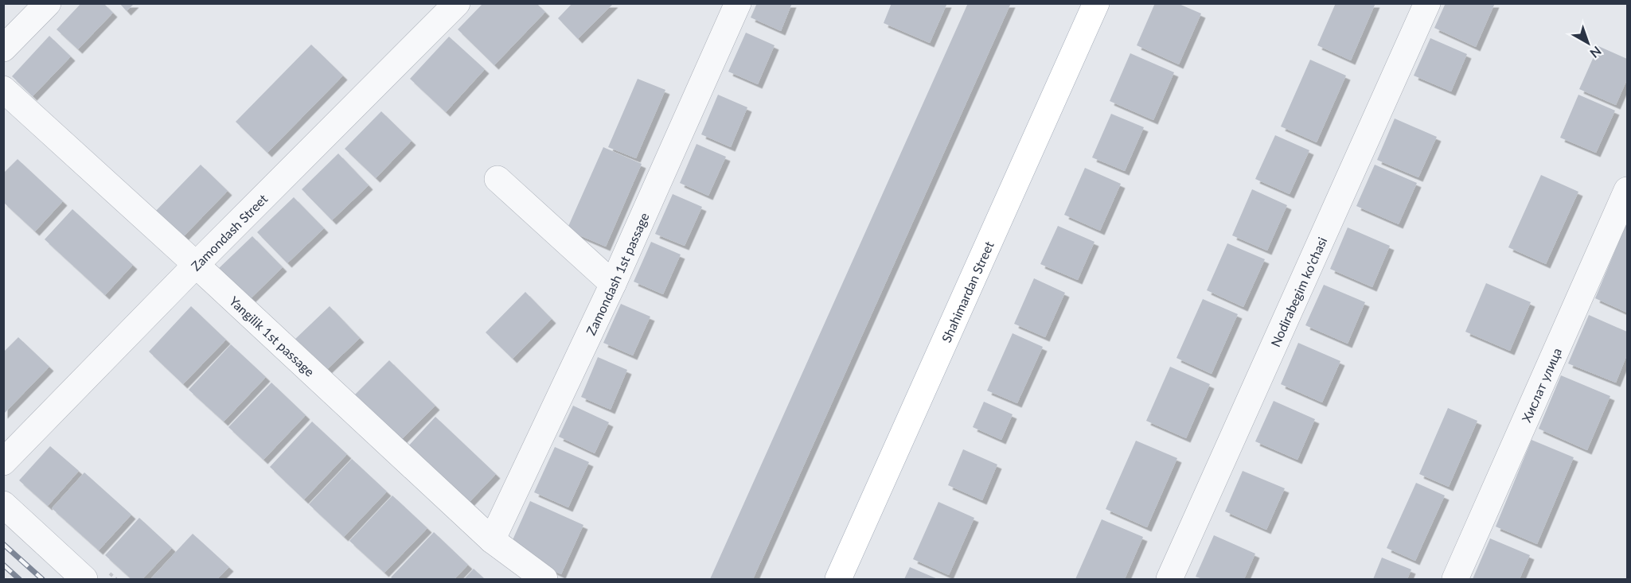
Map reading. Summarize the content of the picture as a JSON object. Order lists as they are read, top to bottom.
{
  "streets": {
    "main road": ["Shahimardan Street"],
    "street": [
      "Zamоndash Street",
      "Zamondash 1st passage",
      "Nodirabegim ko'chasi",
      "Yangilik 1st passage",
      "Хислат улица"
    ]
  },
  "crossings": [
    ["Zamоndash Street", "Yangilik 1st passage"],
    ["Zamondash 1st passage", "Yangilik 1st passage"]
  ],
  "north": "bottom right"
}
